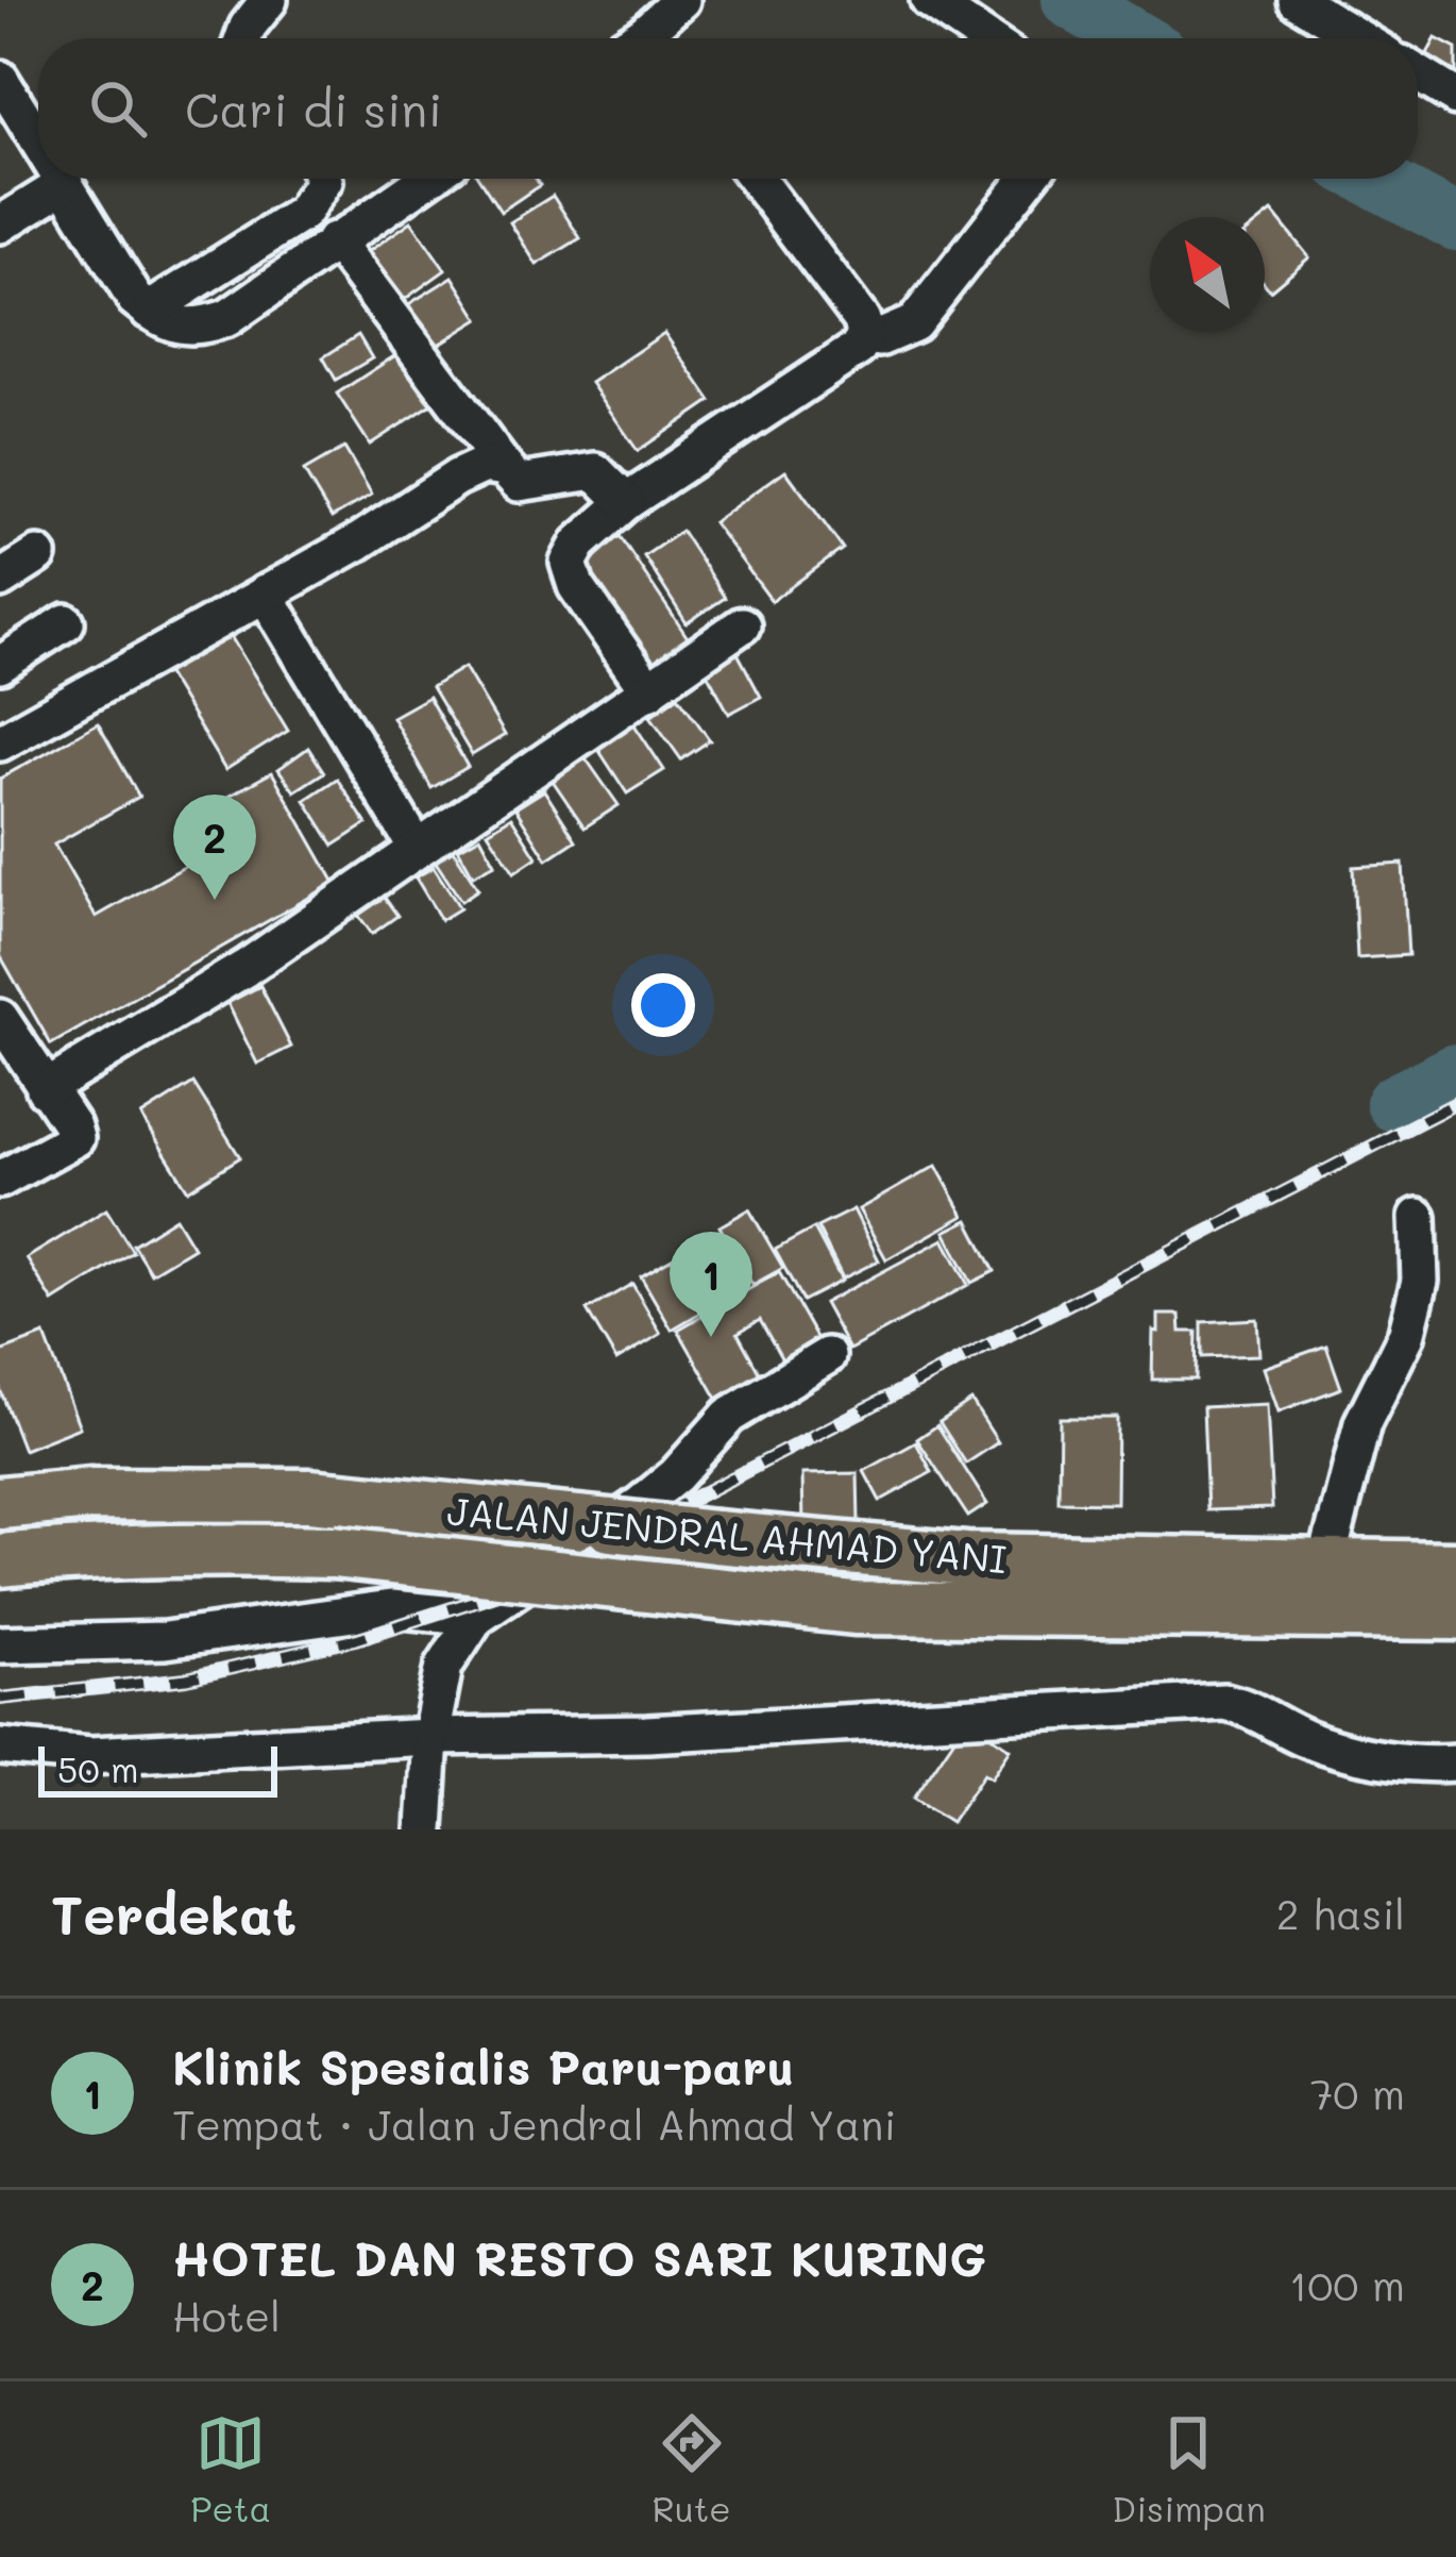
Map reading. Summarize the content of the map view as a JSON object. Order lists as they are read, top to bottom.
{
  "streets": {
    "highway": ["JALAN JENDRAL AHMAD YANI"]
  },
  "scale_bar": "50 m",
  "north": "top left",
  "page": {
    "search": "Cari di sini",
    "pins": ["2", "1"],
    "scale": "50 m",
    "heading": ["Terdekat", "2 hasil"],
    "list": [
      {
        "mark": "1",
        "name": "Klinik Spesialis Paru-paru",
        "note": "Tempat · Jalan Jendral Ahmad Yani",
        "value": "70 m"
      },
      {
        "mark": "2",
        "name": "HOTEL DAN RESTO SARI KURING",
        "note": "Hotel",
        "value": "100 m"
      }
    ],
    "nav": ["Peta", "Rute", "Disimpan"]
  }
}
